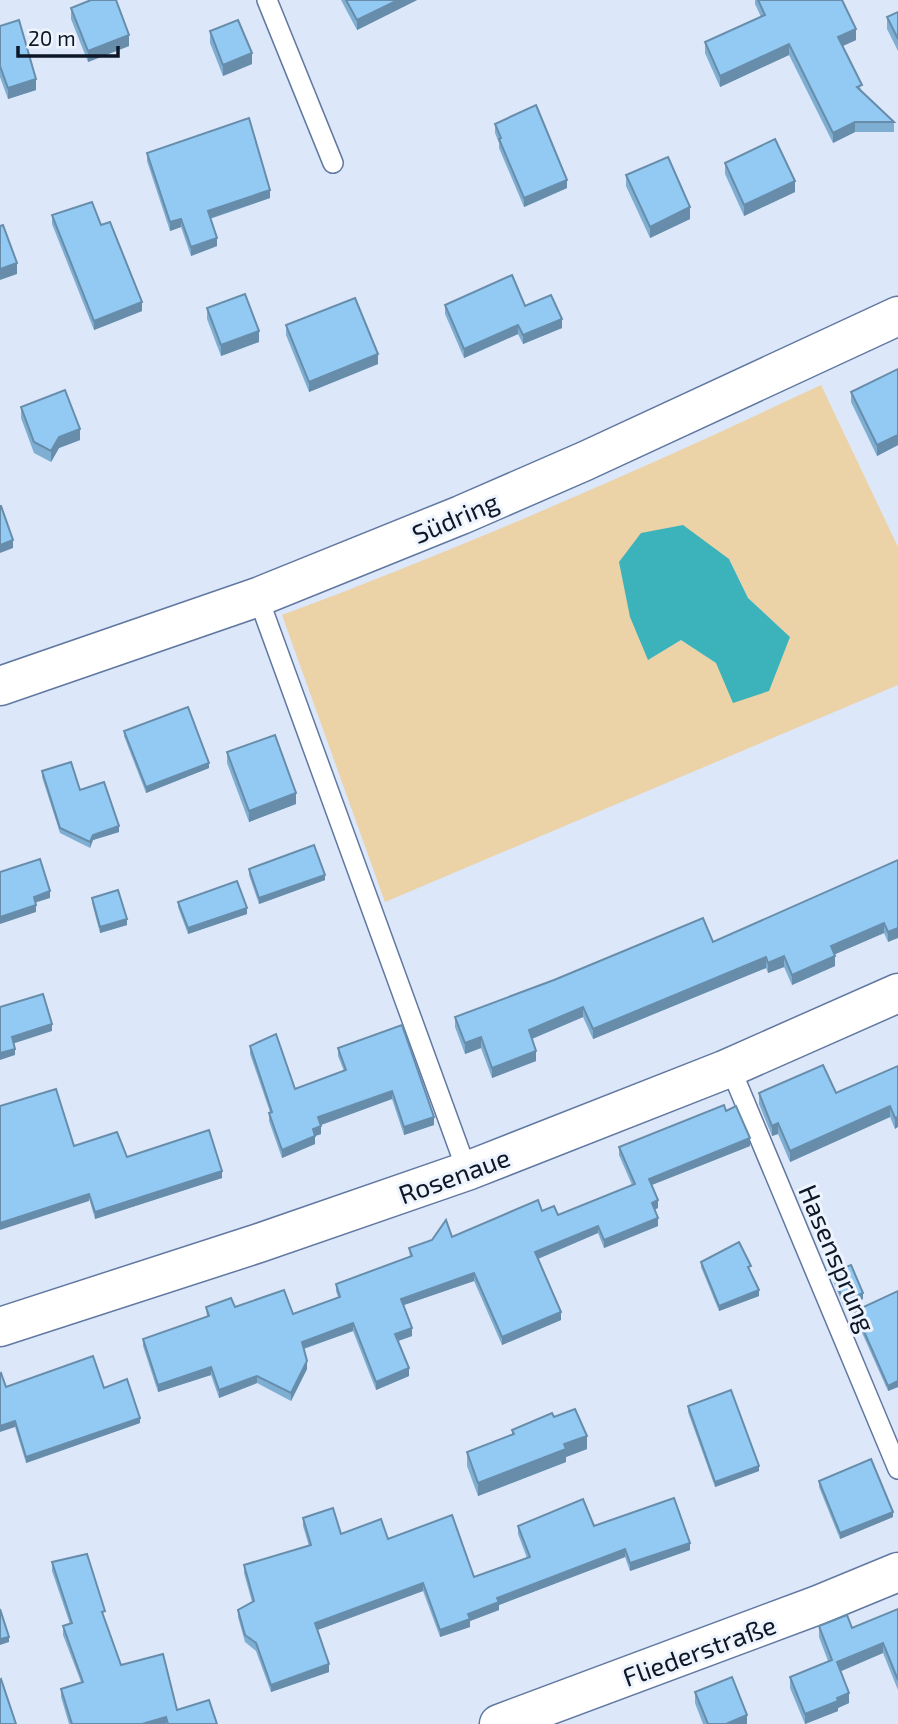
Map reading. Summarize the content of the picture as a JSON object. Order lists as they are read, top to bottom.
{
  "streets": {
    "street": ["Südring", "Rosenaue", "Fliederstraße"],
    "lane": ["Hasensprung"]
  },
  "crossings": [
    ["Rosenaue", "Hasensprung"]
  ],
  "scale_bar": "20 m"
}
